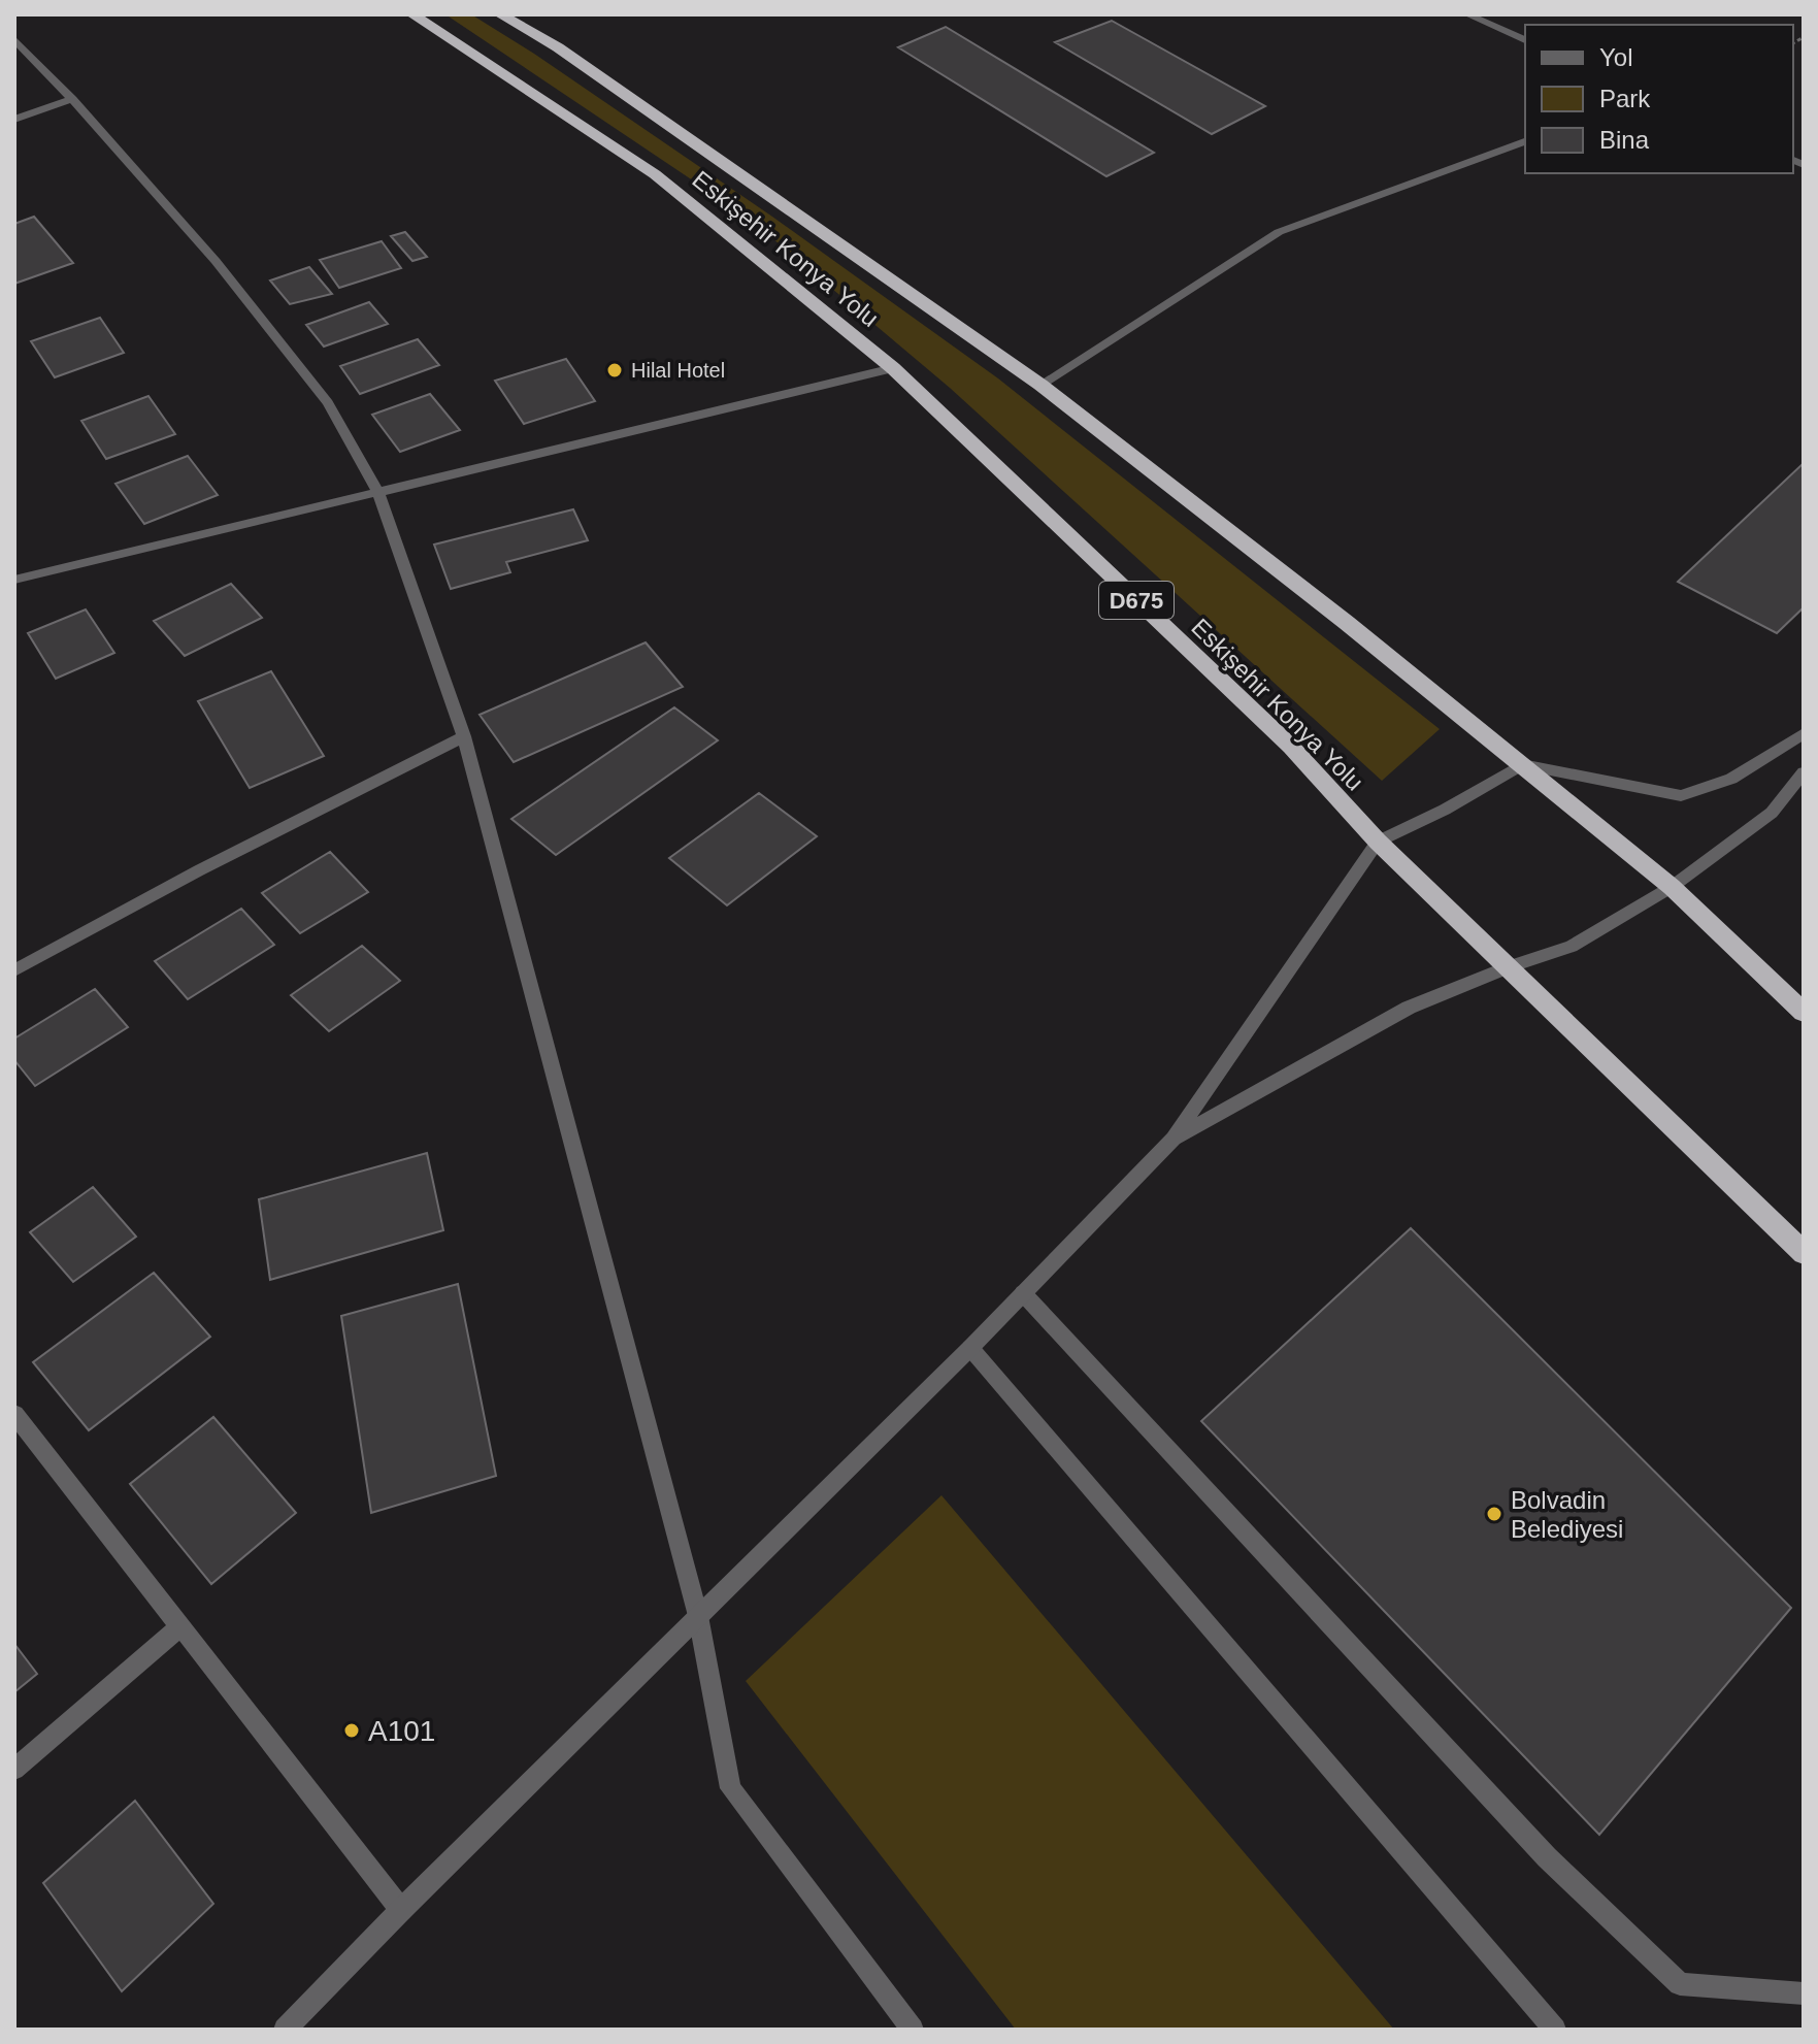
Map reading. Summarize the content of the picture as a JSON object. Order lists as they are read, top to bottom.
{
  "streets": {
    "highway": ["Eskişehir Konya Yolu", "D675"]
  },
  "places": ["Hilal Hotel", "Bolvadin Belediyesi", "A101"],
  "legend": ["Yol", "Park", "Bina"]
}
